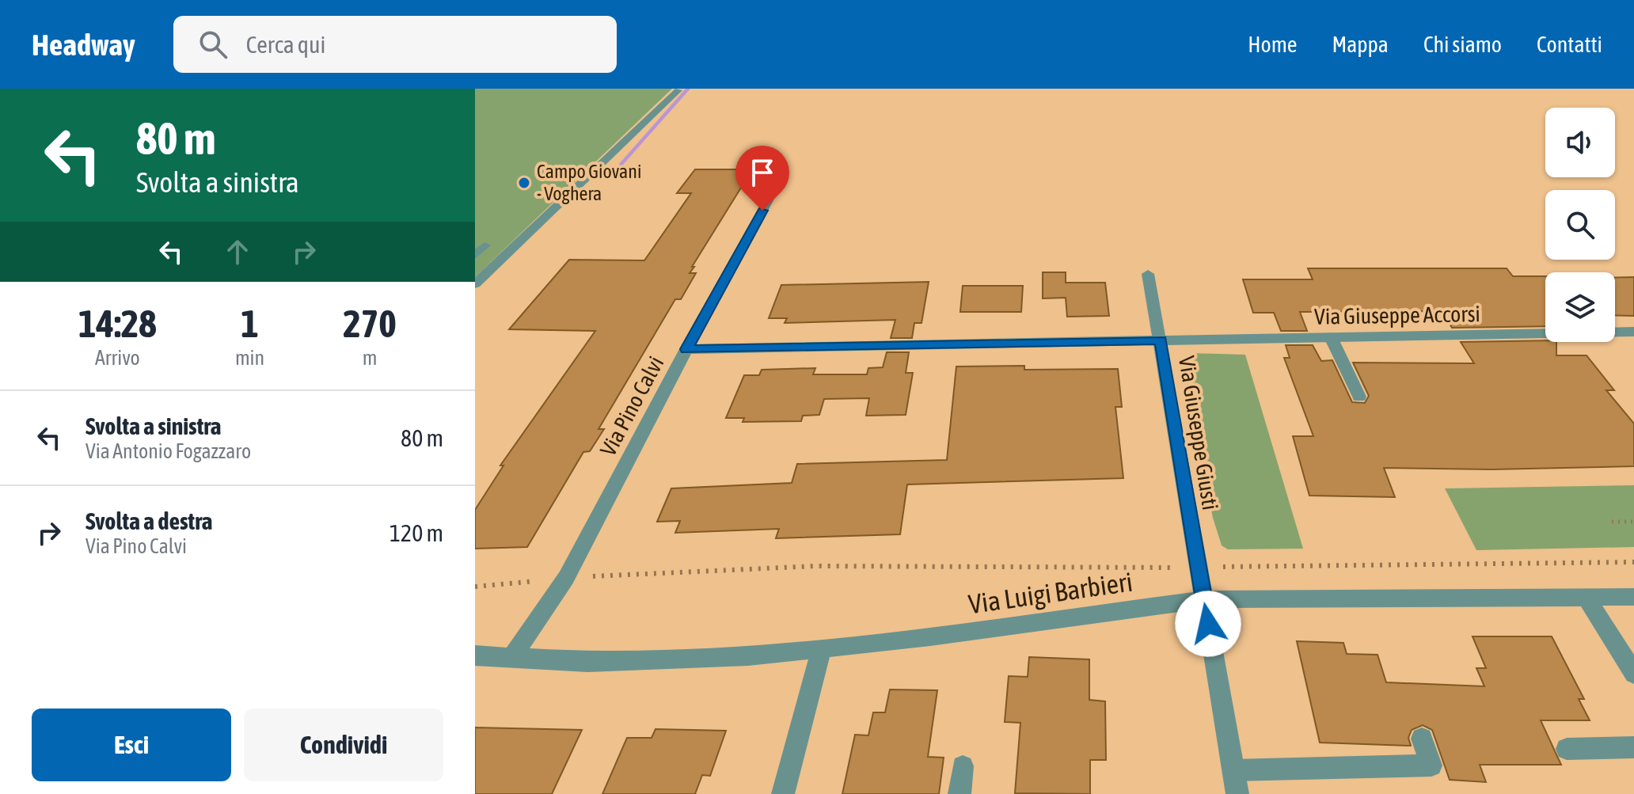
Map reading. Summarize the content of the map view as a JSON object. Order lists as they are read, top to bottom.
{
  "streets": {
    "street": [
      "Via Giuseppe Accorsi",
      "Via Pino Calvi",
      "Via Giuseppe Giusti",
      "Via Luigi Barbieri"
    ]
  },
  "crossings": [
    ["Via Giuseppe Accorsi", "Via Pino Calvi"],
    ["Via Giuseppe Accorsi", "Via Giuseppe Giusti"],
    ["Via Pino Calvi", "Via Luigi Barbieri"],
    ["Via Giuseppe Giusti", "Via Luigi Barbieri"]
  ],
  "places": ["Campo Giovani - Voghera"],
  "page": {
    "header": "Headway",
    "search": "Cerca qui",
    "nav": [
      "Home",
      "Mappa",
      "Chi siamo",
      "Contatti"
    ],
    "turn": ["80 m", "Svolta a sinistra"],
    "eta": [
      "14:28",
      "Arrivo",
      "1",
      "min",
      "270",
      "m"
    ],
    "list": [
      {
        "name": "Svolta a sinistra",
        "note": "Via Antonio Fogazzaro",
        "value": "80 m"
      },
      {
        "name": "Svolta a destra",
        "note": "Via Pino Calvi",
        "value": "120 m"
      }
    ],
    "buttons": ["Esci", "Condividi"]
  }
}
